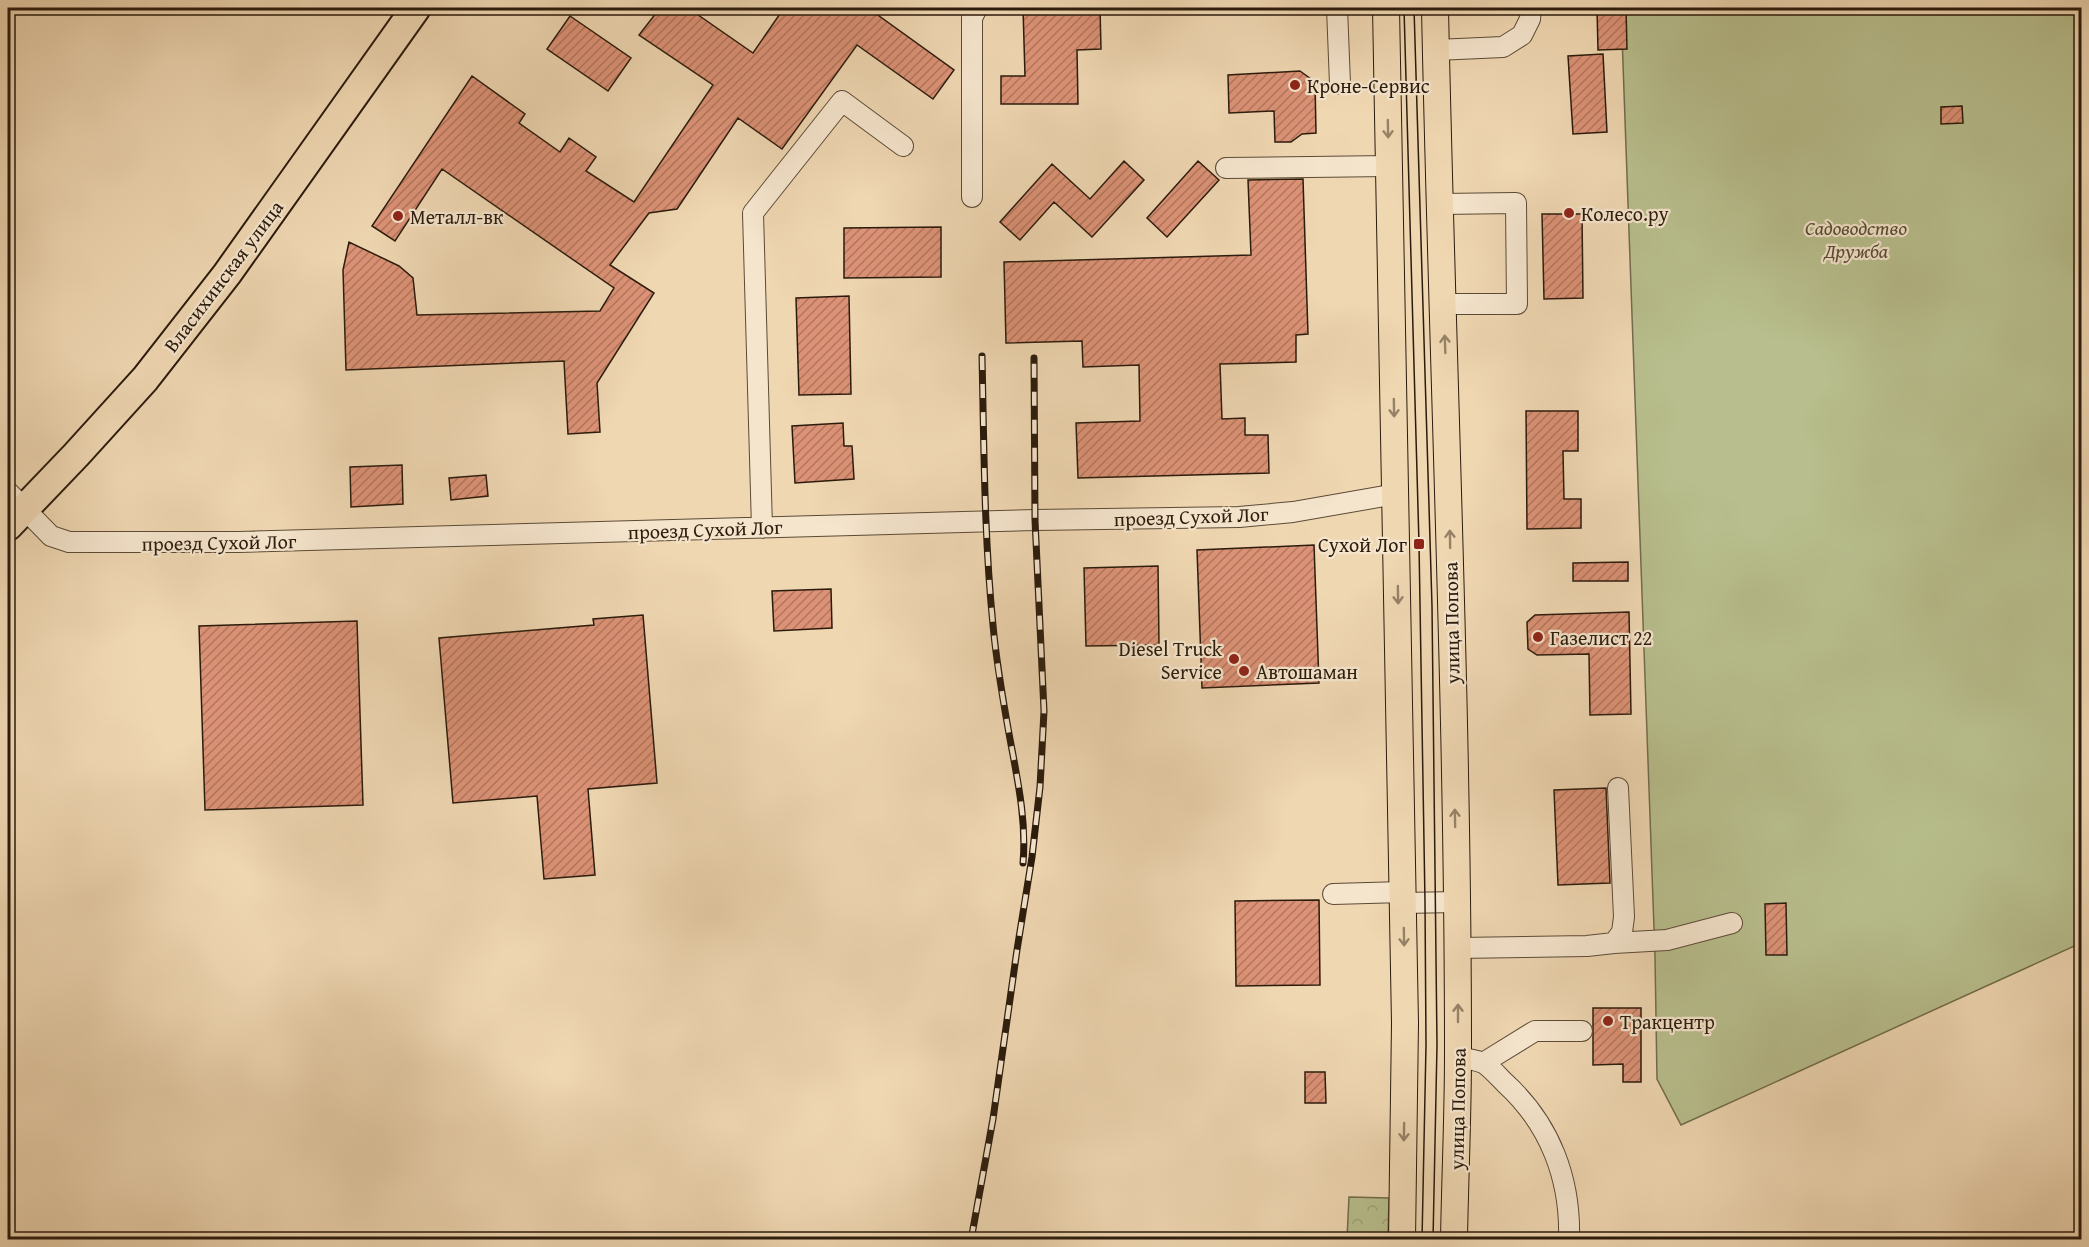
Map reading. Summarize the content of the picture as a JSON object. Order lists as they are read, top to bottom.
{
  "streets": {
    "highway": ["Власихинская улица"],
    "main road": ["улица Попова"],
    "street": ["проезд Сухой Лог"]
  },
  "crossings": [
    ["Власихинская улица", "проезд Сухой Лог"]
  ],
  "parks": ["Садоводство Дружба"],
  "places": {
    "other": [
      "Кроне-Сервис",
      "Колесо.ру",
      "Металл-вк",
      "Газелист 22",
      "Diesel Truck Service",
      "Автошаман",
      "Тракцентр"
    ],
    "transit": ["Сухой Лог"]
  }
}
